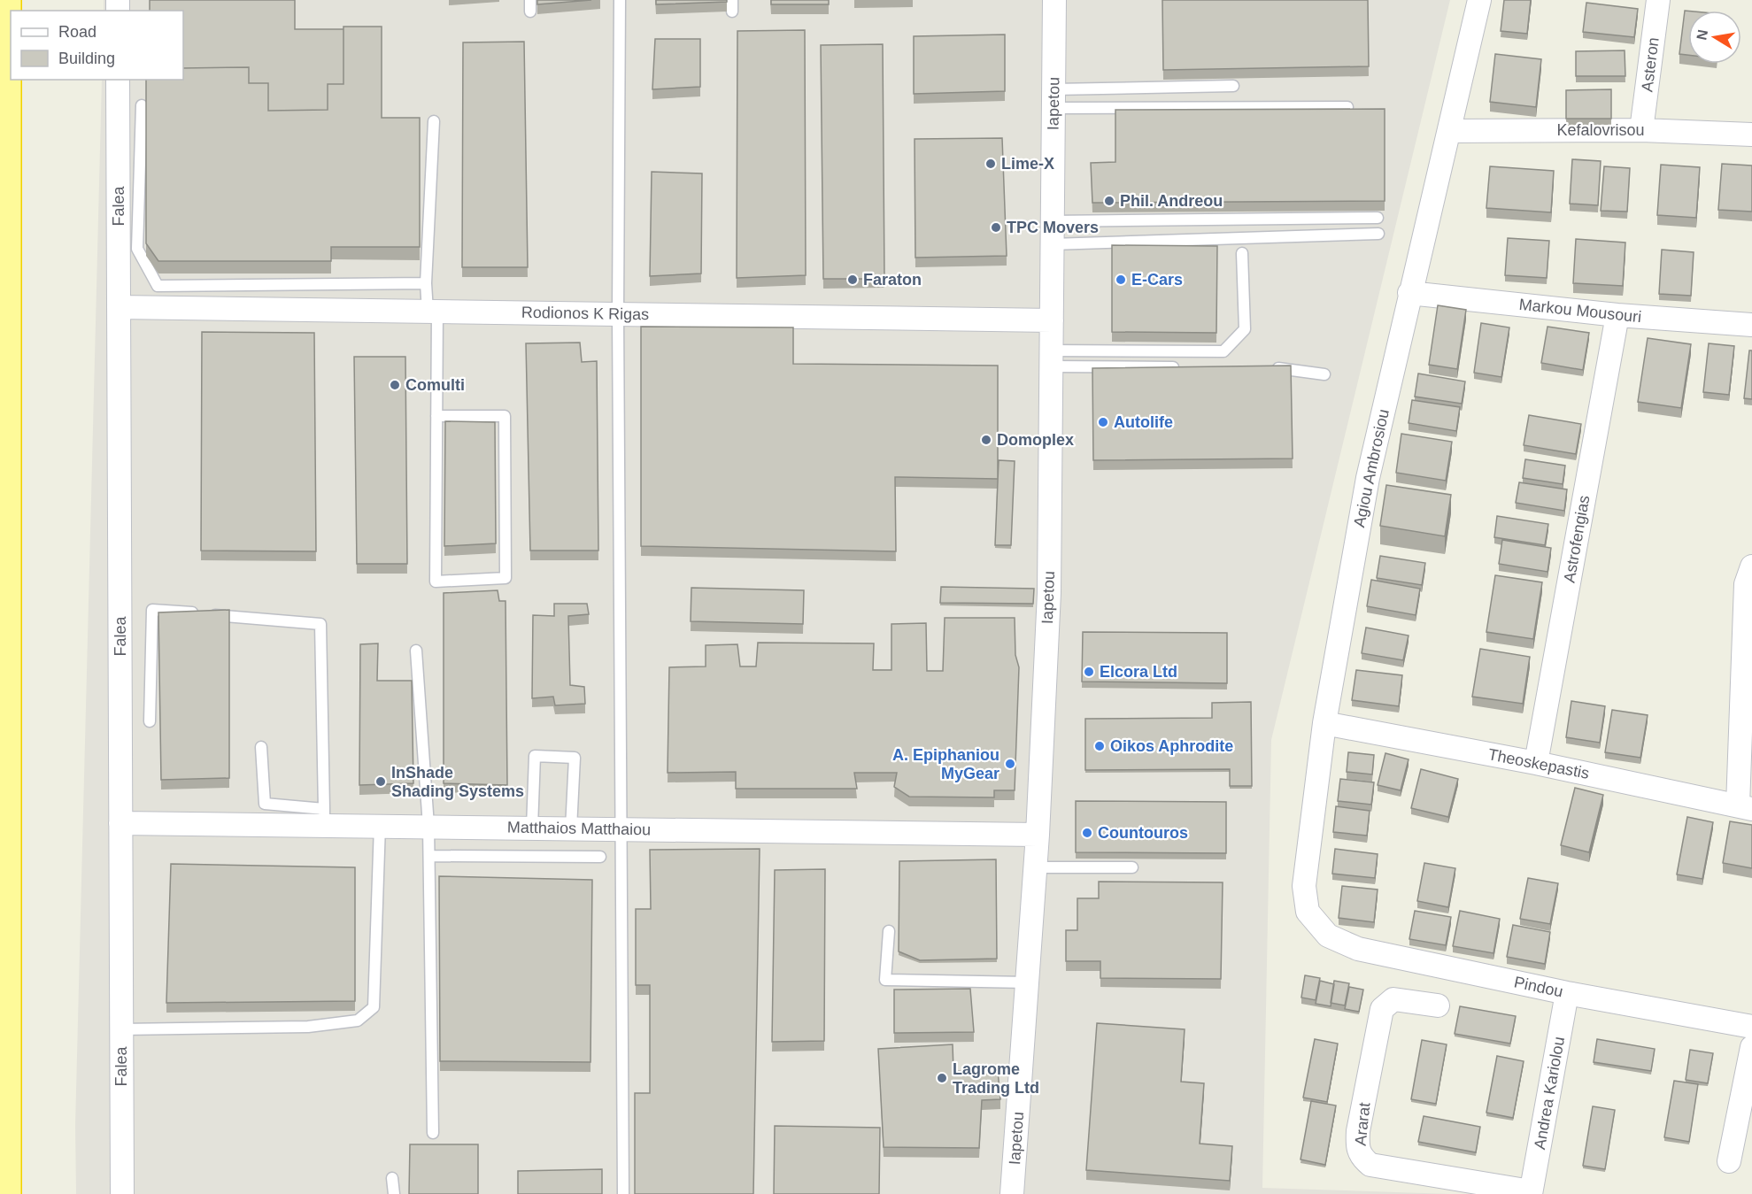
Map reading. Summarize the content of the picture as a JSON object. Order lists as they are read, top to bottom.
{
  "streets": {
    "street": [
      "Asteron",
      "Iapetou",
      "Kefalovrisou",
      "Falea",
      "Markou Mousouri",
      "Rodionos K Rigas",
      "Agiou Ambrosiou",
      "Astrofengias",
      "Theoskepastis",
      "Matthaios Matthaiou",
      "Pindou",
      "Andrea Kariolou",
      "Ararat"
    ]
  },
  "crossings": [
    ["Asteron", "Kefalovrisou"],
    ["Iapetou", "Rodionos K Rigas"],
    ["Iapetou", "Matthaios Matthaiou"],
    ["Kefalovrisou", "Agiou Ambrosiou"],
    ["Falea", "Rodionos K Rigas"],
    ["Falea", "Matthaios Matthaiou"],
    ["Markou Mousouri", "Agiou Ambrosiou"],
    ["Markou Mousouri", "Astrofengias"],
    ["Agiou Ambrosiou", "Theoskepastis"],
    ["Agiou Ambrosiou", "Pindou"],
    ["Astrofengias", "Theoskepastis"],
    ["Pindou", "Andrea Kariolou"],
    ["Andrea Kariolou", "Ararat"]
  ],
  "places": [
    "Lime-X",
    "Phil. Andreou",
    "TPC Movers",
    "Faraton",
    "E-Cars",
    "Comulti",
    "Autolife",
    "Domoplex",
    "Elcora Ltd",
    "Oikos Aphrodite",
    "A. Epiphaniou MyGear",
    "InShade Shading Systems",
    "Countouros",
    "Lagrome Trading Ltd"
  ],
  "legend": ["Road", "Building"],
  "north": "left"
}
